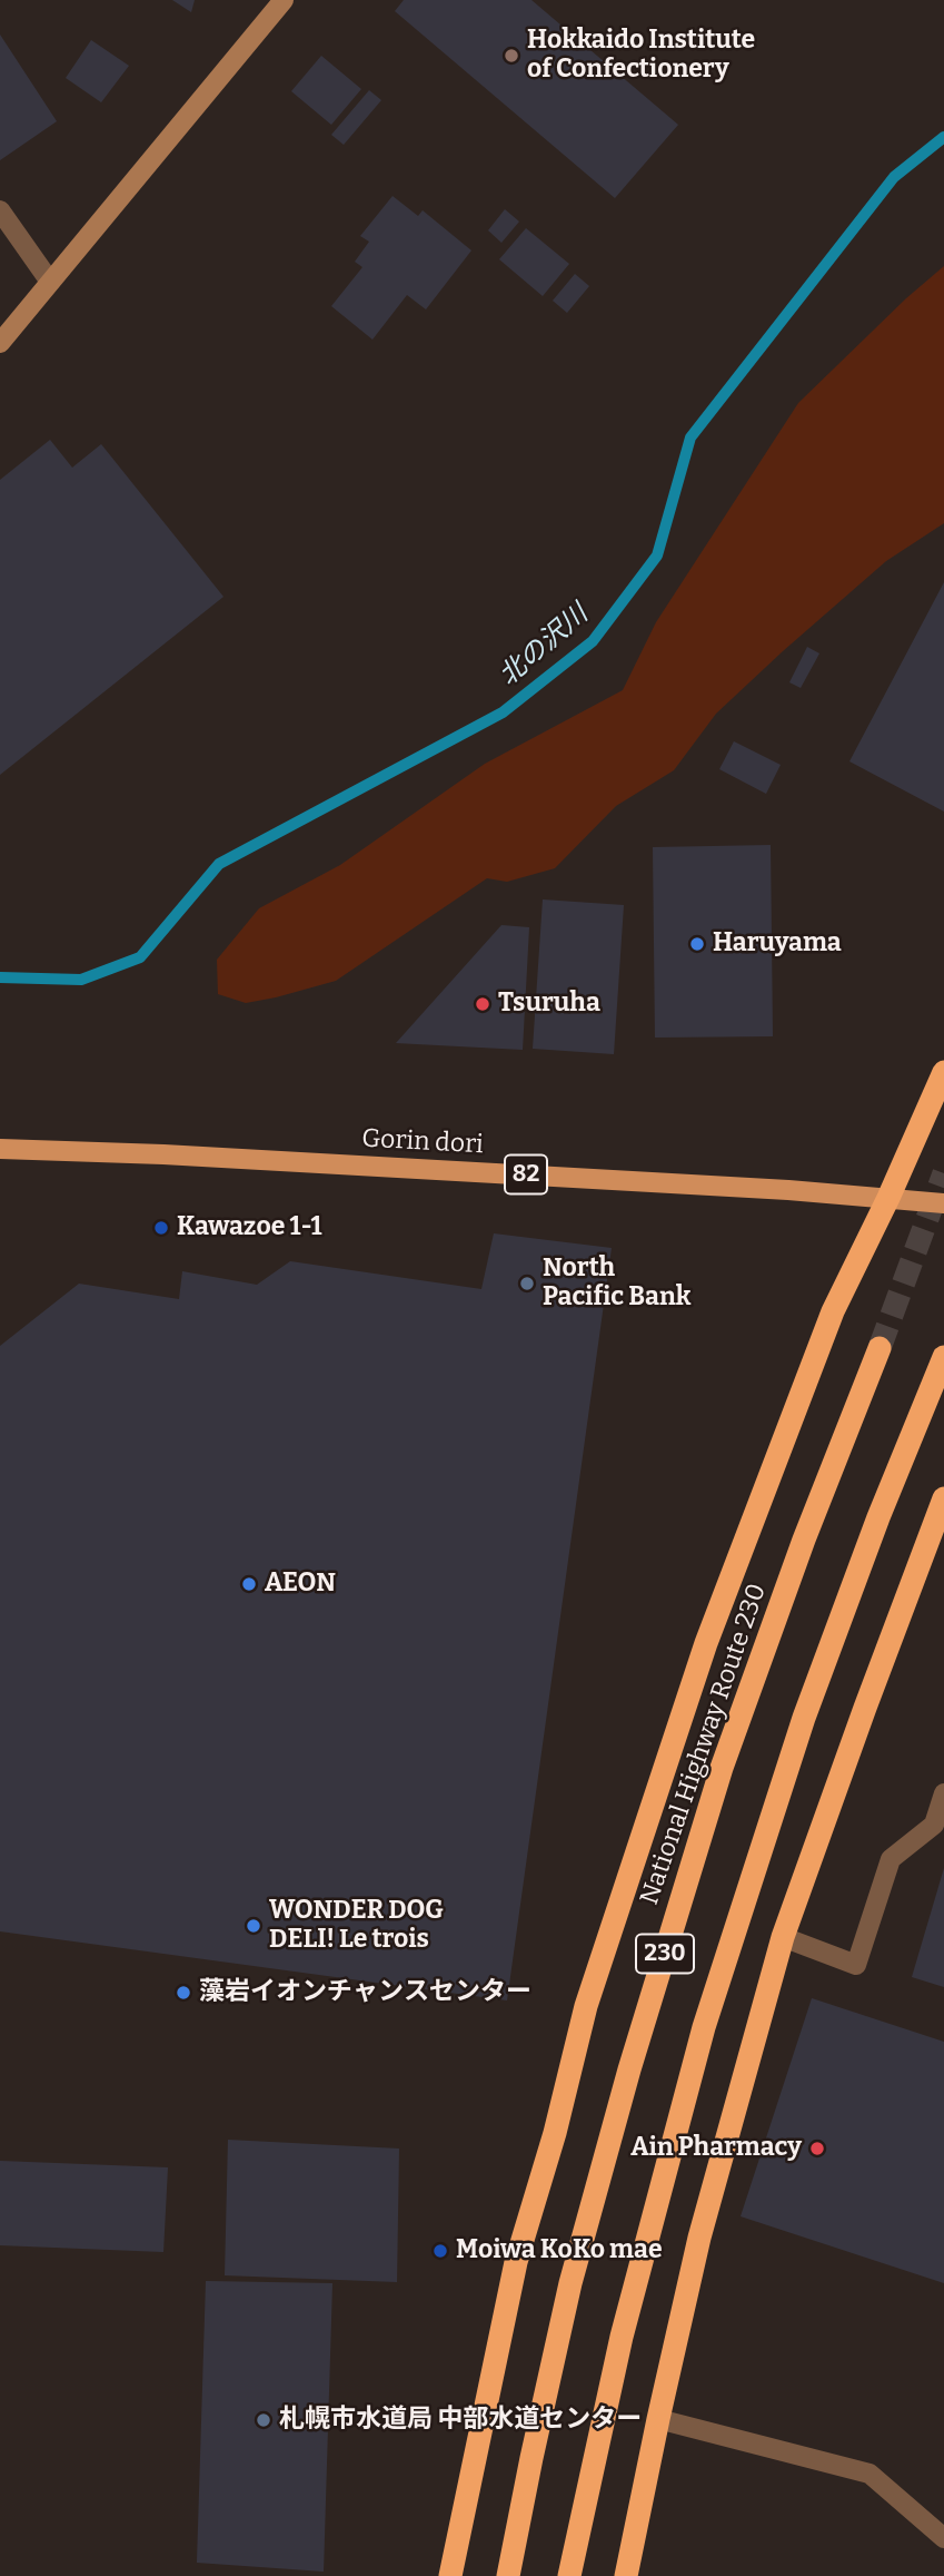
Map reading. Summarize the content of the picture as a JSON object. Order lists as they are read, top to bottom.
{
  "streets": {
    "highway": ["National Highway Route 230", "230"],
    "main road": ["Gorin dori", "82"]
  },
  "water": ["北の沢川"],
  "places": [
    "Hokkaido Institute of Confectionery",
    "Haruyama",
    "Tsuruha",
    "Kawazoe 1-1",
    "North Pacific Bank",
    "AEON",
    "WONDER DOG DELI! Le trois",
    "藻岩イオンチャンスセンター",
    "Ain Pharmacy",
    "Moiwa KoKo mae",
    "札幌市水道局 中部水道センター"
  ]
}
